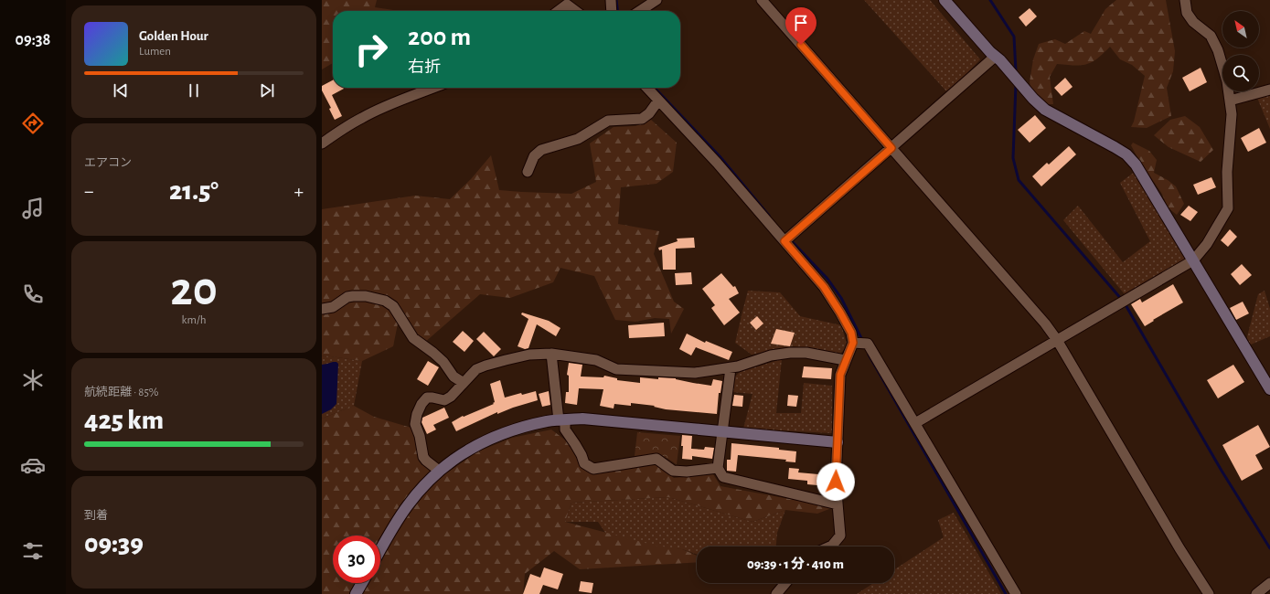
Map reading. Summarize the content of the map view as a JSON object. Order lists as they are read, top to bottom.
{
  "north": "top left",
  "page": {
    "tabs": "09:38",
    "turn": ["200 m", "右折"],
    "song": ["Golden Hour", "Lumen"],
    "tile": [
      "エアコン",
      ["20", "km/h"],
      ["航続距離 · 85%", "425 km"],
      ["到着", "09:39"]
    ],
    "heat": ["−", "21.5°", "+"],
    "limit": "30",
    "trip": "09:39 · 1 分 · 410 m"
  }
}
